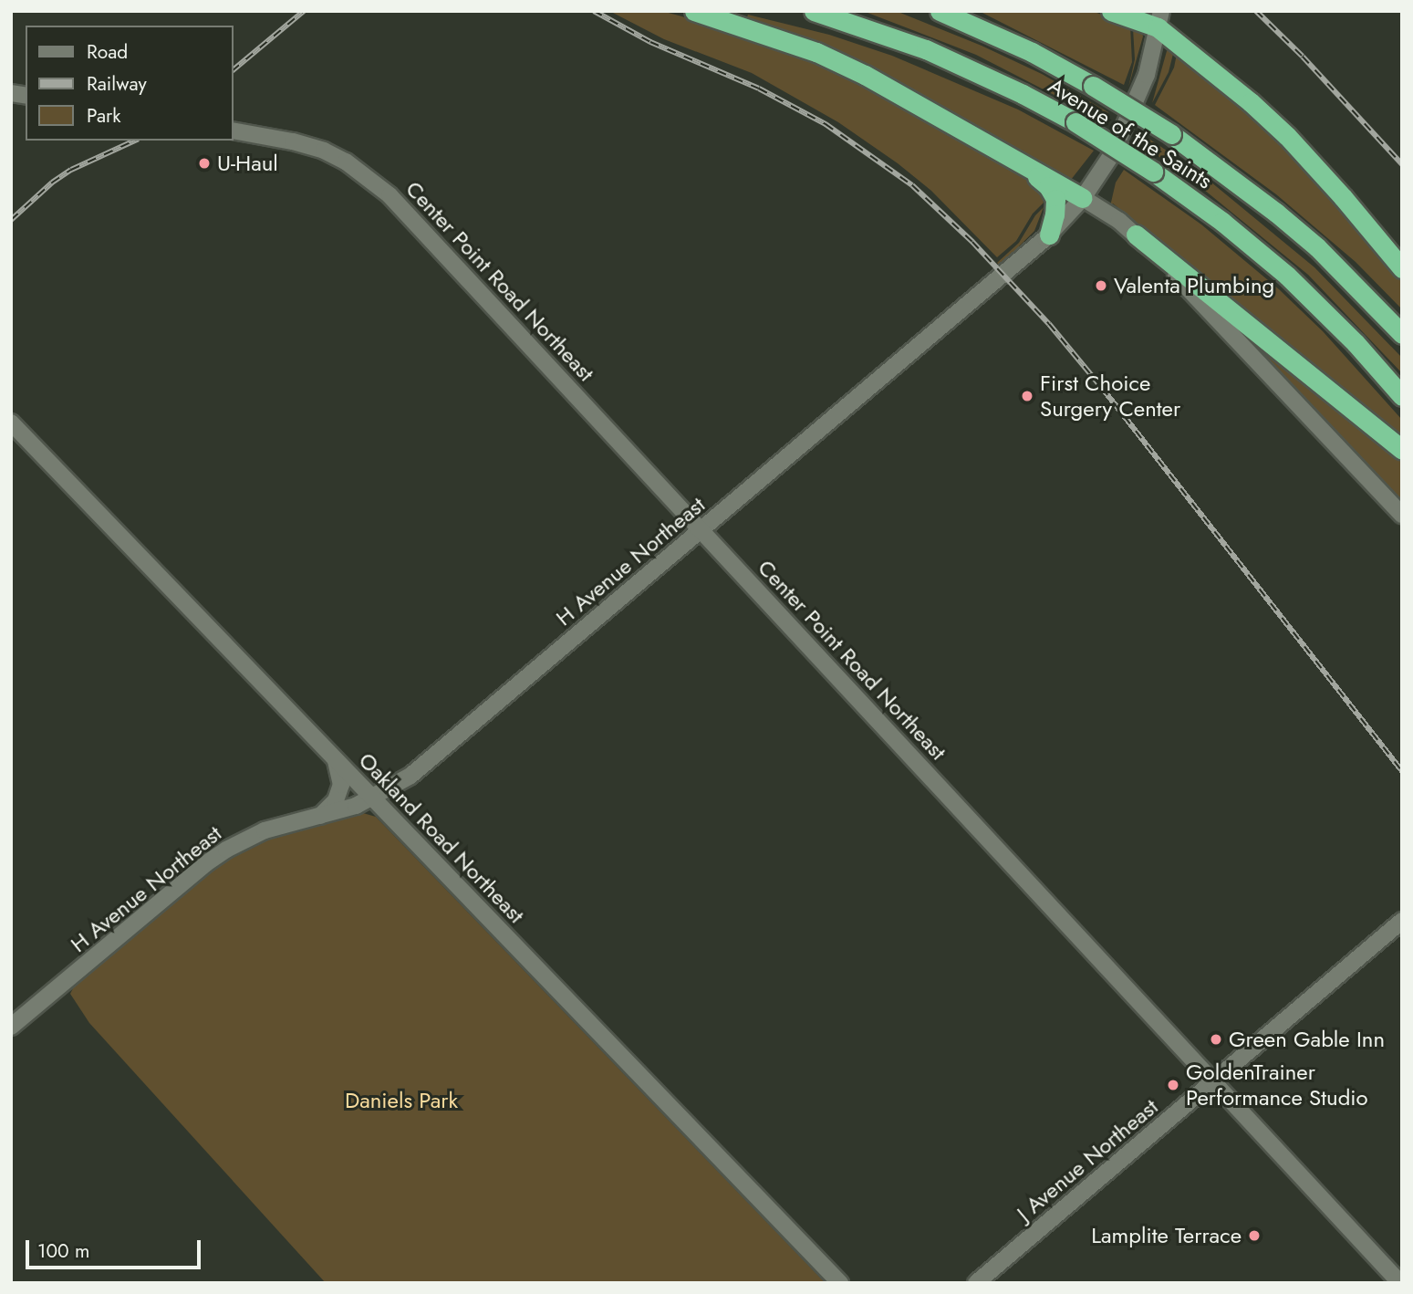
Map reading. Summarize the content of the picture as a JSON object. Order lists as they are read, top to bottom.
{
  "streets": {
    "highway": ["Avenue of the Saints"],
    "main road": [
      "Center Point Road Northeast",
      "H Avenue Northeast",
      "Oakland Road Northeast",
      "J Avenue Northeast"
    ]
  },
  "crossings": [
    ["Center Point Road Northeast", "H Avenue Northeast"],
    ["Center Point Road Northeast", "J Avenue Northeast"],
    ["H Avenue Northeast", "Oakland Road Northeast"]
  ],
  "parks": ["Daniels Park"],
  "places": [
    "U-Haul",
    "Valenta Plumbing",
    "First Choice Surgery Center",
    "Green Gable Inn",
    "GoldenTrainer Performance Studio",
    "Lamplite Terrace"
  ],
  "legend": ["Road", "Railway", "Park"],
  "scale_bar": "100 m"
}
